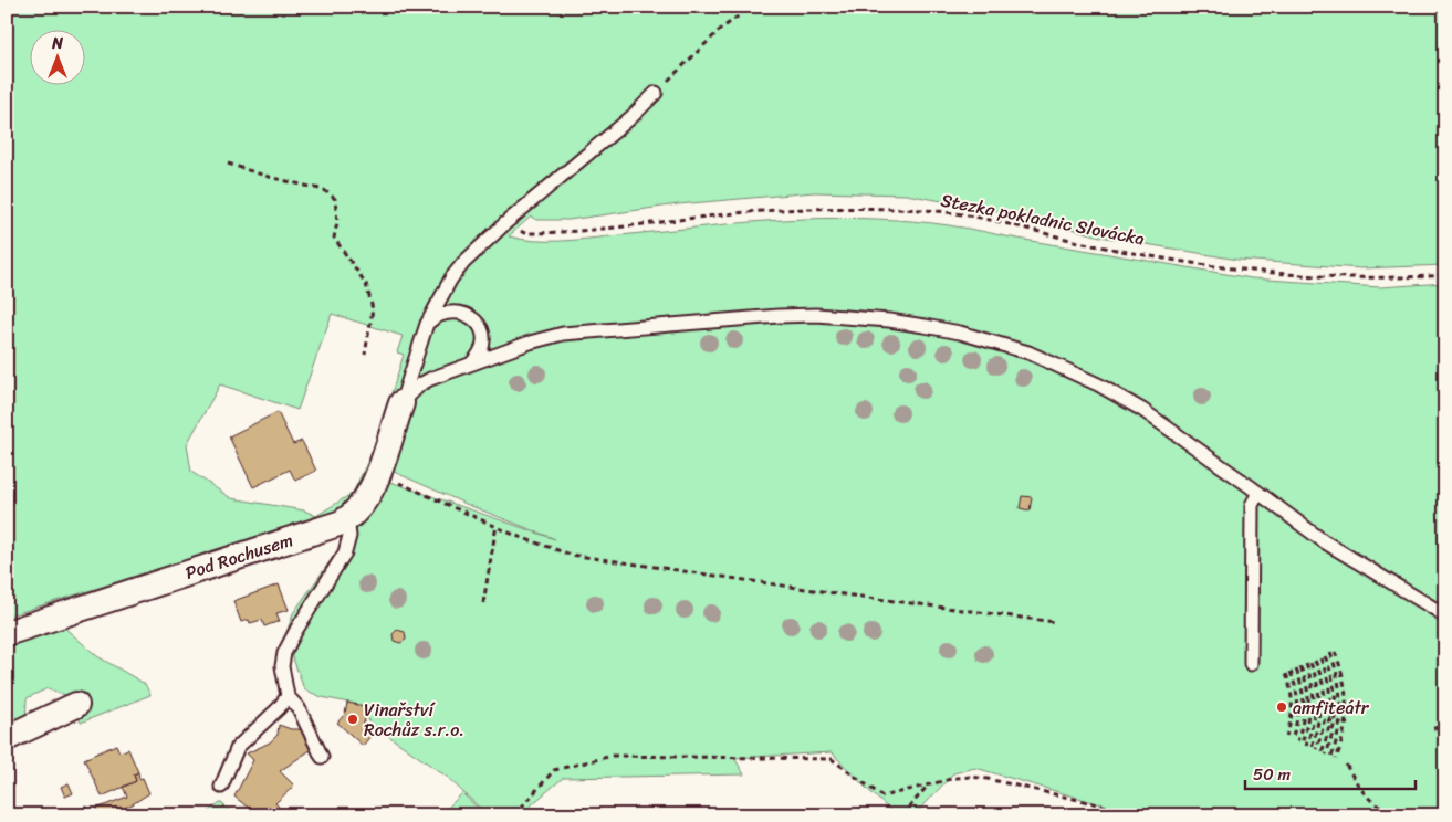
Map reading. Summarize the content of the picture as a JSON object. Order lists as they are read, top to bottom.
{
  "streets": {
    "street": ["Pod Rochusem"],
    "path": ["Stezka pokladnic Slovácka"]
  },
  "places": ["amfiteátr", "Vinařství Rochůz s.r.o."],
  "scale_bar": "50 m",
  "north": "top"
}
